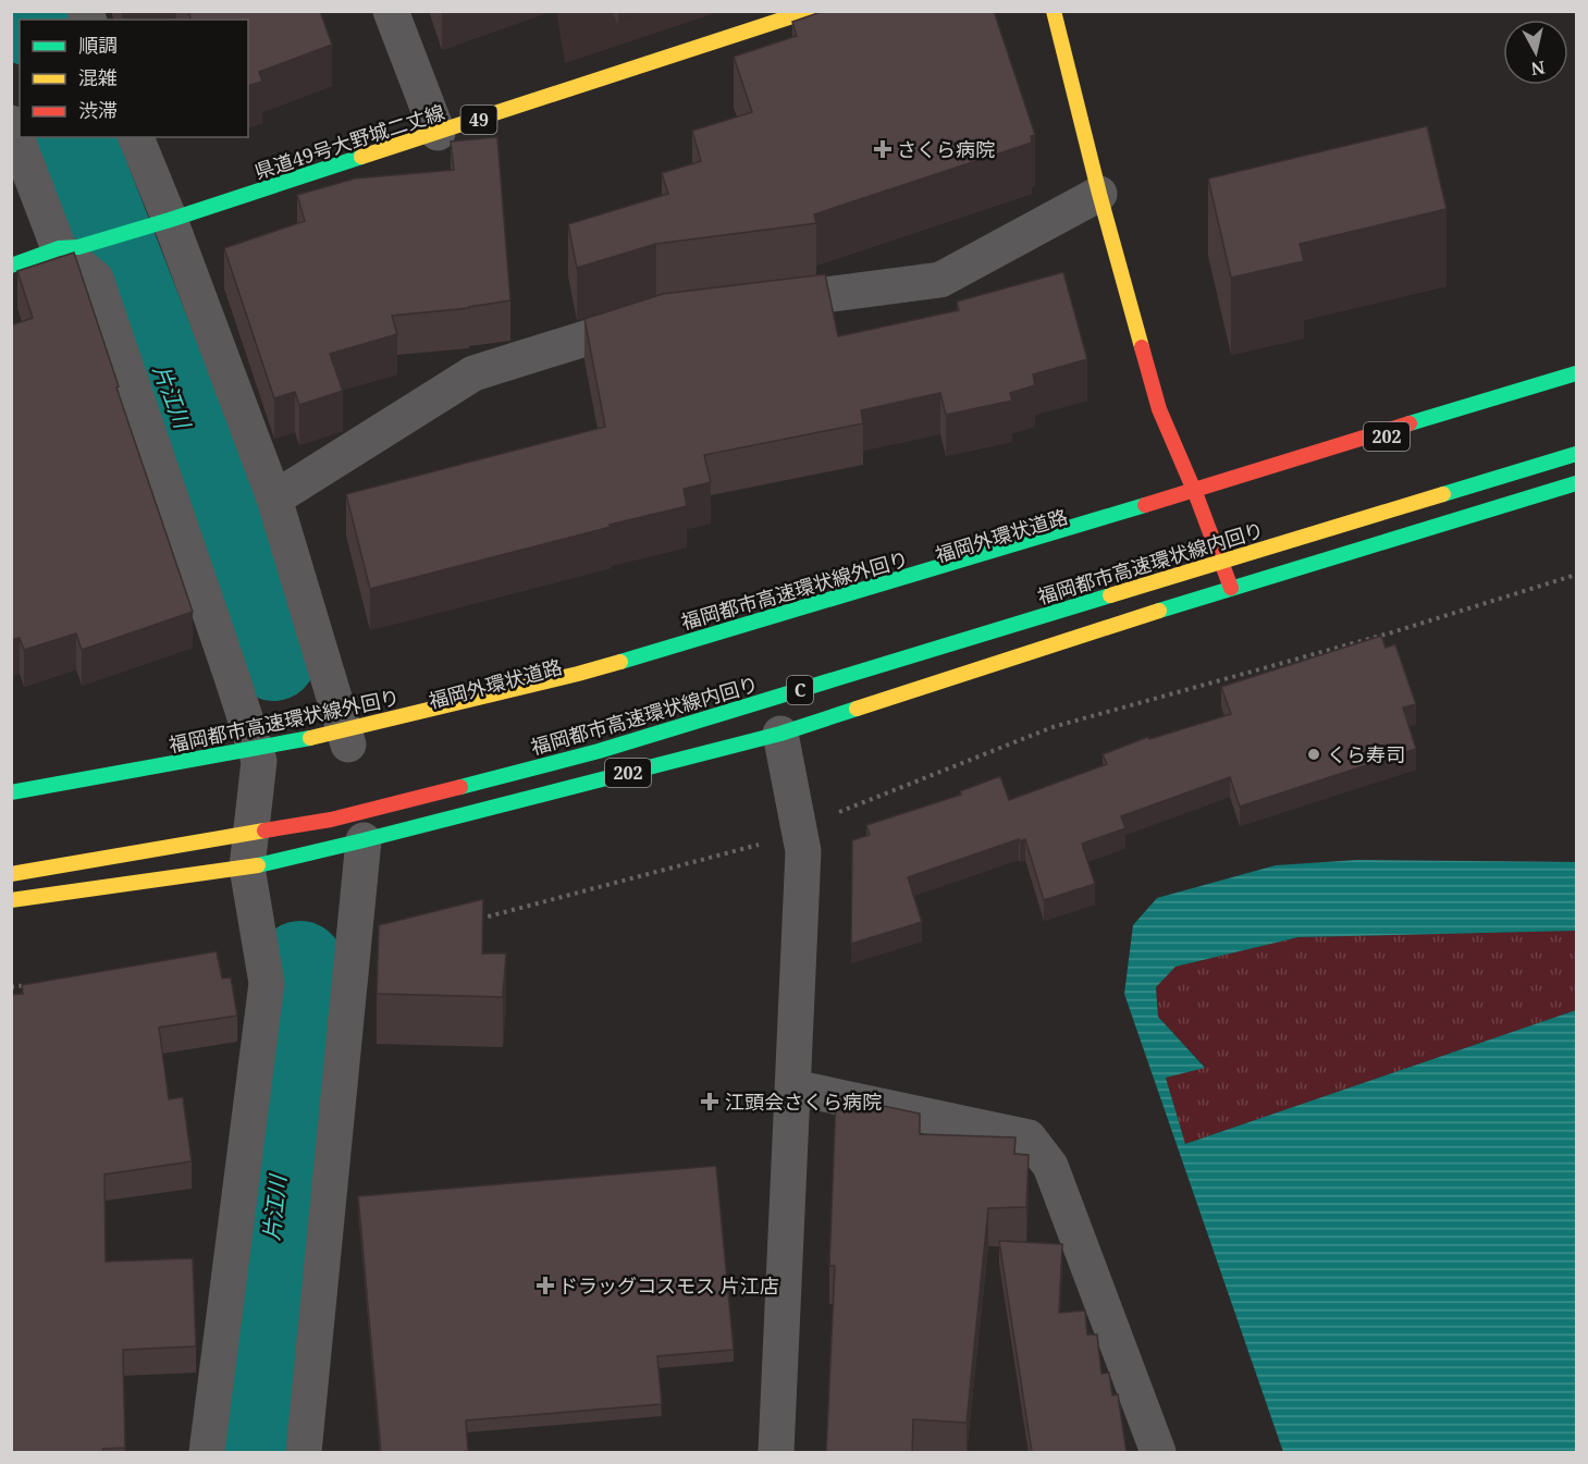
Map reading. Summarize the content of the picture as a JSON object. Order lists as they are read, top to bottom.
{
  "streets": {
    "main road": [
      "49",
      "県道49号大野城二丈線",
      "202",
      "福岡外環状道路",
      "福岡都市高速環状線内回り",
      "福岡都市高速環状線外回り",
      "C"
    ]
  },
  "crossings": [
    ["福岡外環状道路", "福岡都市高速環状線外回り"]
  ],
  "water": ["片江川"],
  "places": {
    "health": ["さくら病院", "江頭会さくら病院", "ドラッグコスモス 片江店"],
    "other": ["くら寿司"]
  },
  "legend": ["順調", "混雑", "渋滞"],
  "north": "bottom"
}
